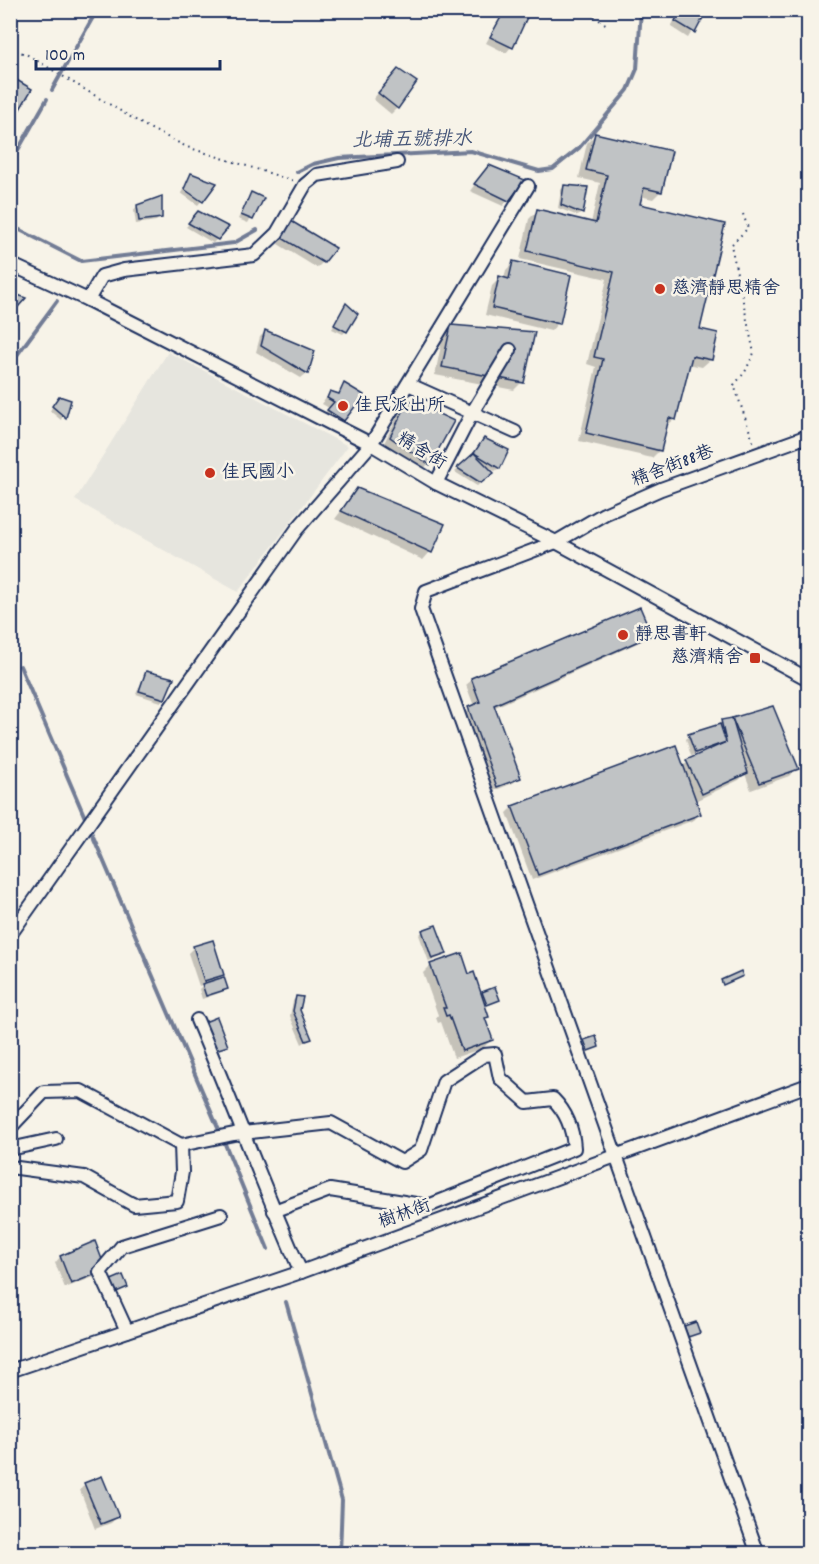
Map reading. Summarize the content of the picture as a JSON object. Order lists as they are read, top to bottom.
{
  "streets": {
    "street": ["精舍街", "精舍街88巷", "樹林街"]
  },
  "crossings": [
    ["精舍街", "精舍街88巷"],
    ["精舍街88巷", "樹林街"]
  ],
  "water": ["北埔五號排水"],
  "places": {
    "other": [
      "慈濟靜思精舍",
      "佳民派出所",
      "佳民國小",
      "靜思書軒"
    ],
    "transit": ["慈濟精舍"]
  },
  "scale_bar": "100 m"
}
